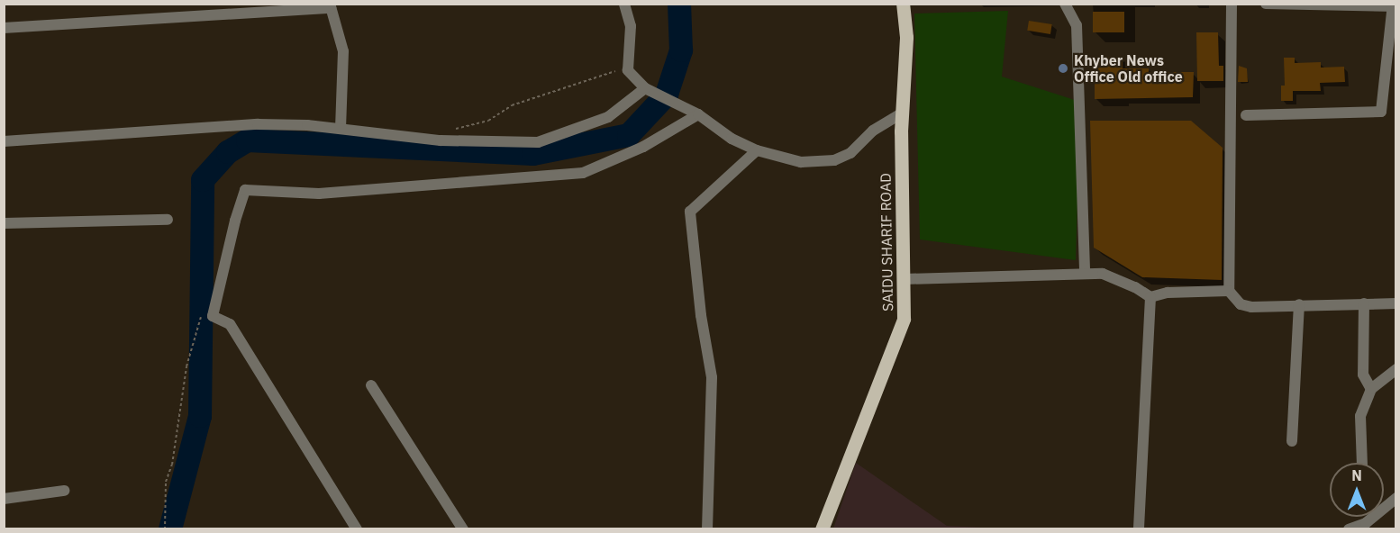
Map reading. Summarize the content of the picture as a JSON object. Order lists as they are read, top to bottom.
{
  "streets": {
    "main road": ["SAIDU SHARIF ROAD"]
  },
  "places": ["Khyber News Office Old office"],
  "north": "top"
}
